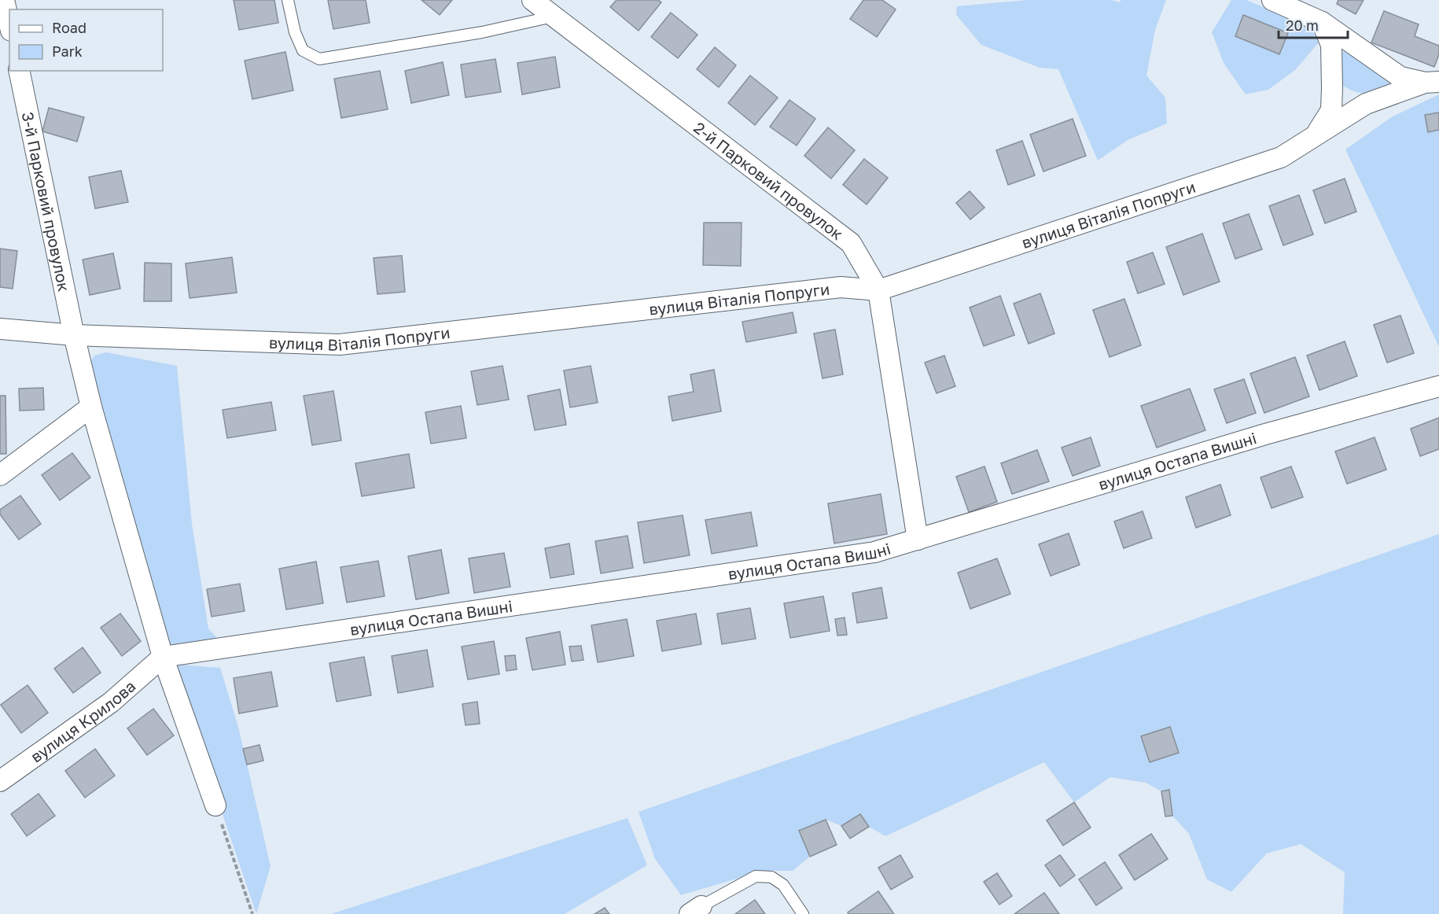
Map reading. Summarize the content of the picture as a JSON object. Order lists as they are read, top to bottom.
{
  "streets": {
    "street": [
      "2-й Парковий провулок",
      "3-й Парковий провулок",
      "вулиця Віталія Попруги",
      "вулиця Остапа Вишні",
      "вулиця Крилова"
    ]
  },
  "crossings": [
    ["2-й Парковий провулок", "вулиця Віталія Попруги"],
    ["2-й Парковий провулок", "вулиця Остапа Вишні"],
    ["3-й Парковий провулок", "вулиця Віталія Попруги"],
    ["3-й Парковий провулок", "вулиця Остапа Вишні"],
    ["3-й Парковий провулок", "вулиця Крилова"],
    ["вулиця Остапа Вишні", "вулиця Крилова"]
  ],
  "legend": ["Road", "Park"],
  "scale_bar": "20 m"
}
